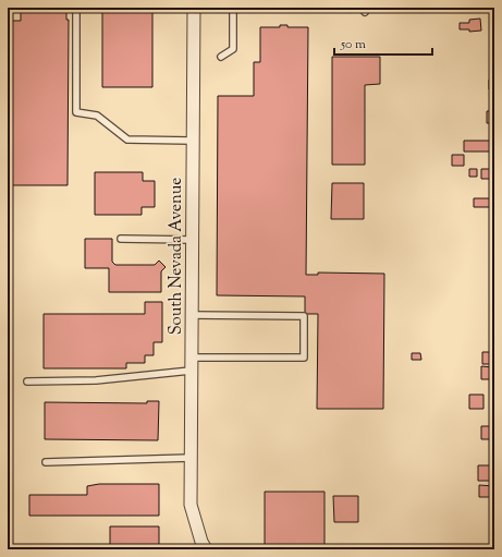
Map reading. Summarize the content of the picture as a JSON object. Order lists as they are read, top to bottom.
{
  "streets": {
    "street": ["South Nevada Avenue"]
  },
  "scale_bar": "50 m"
}
